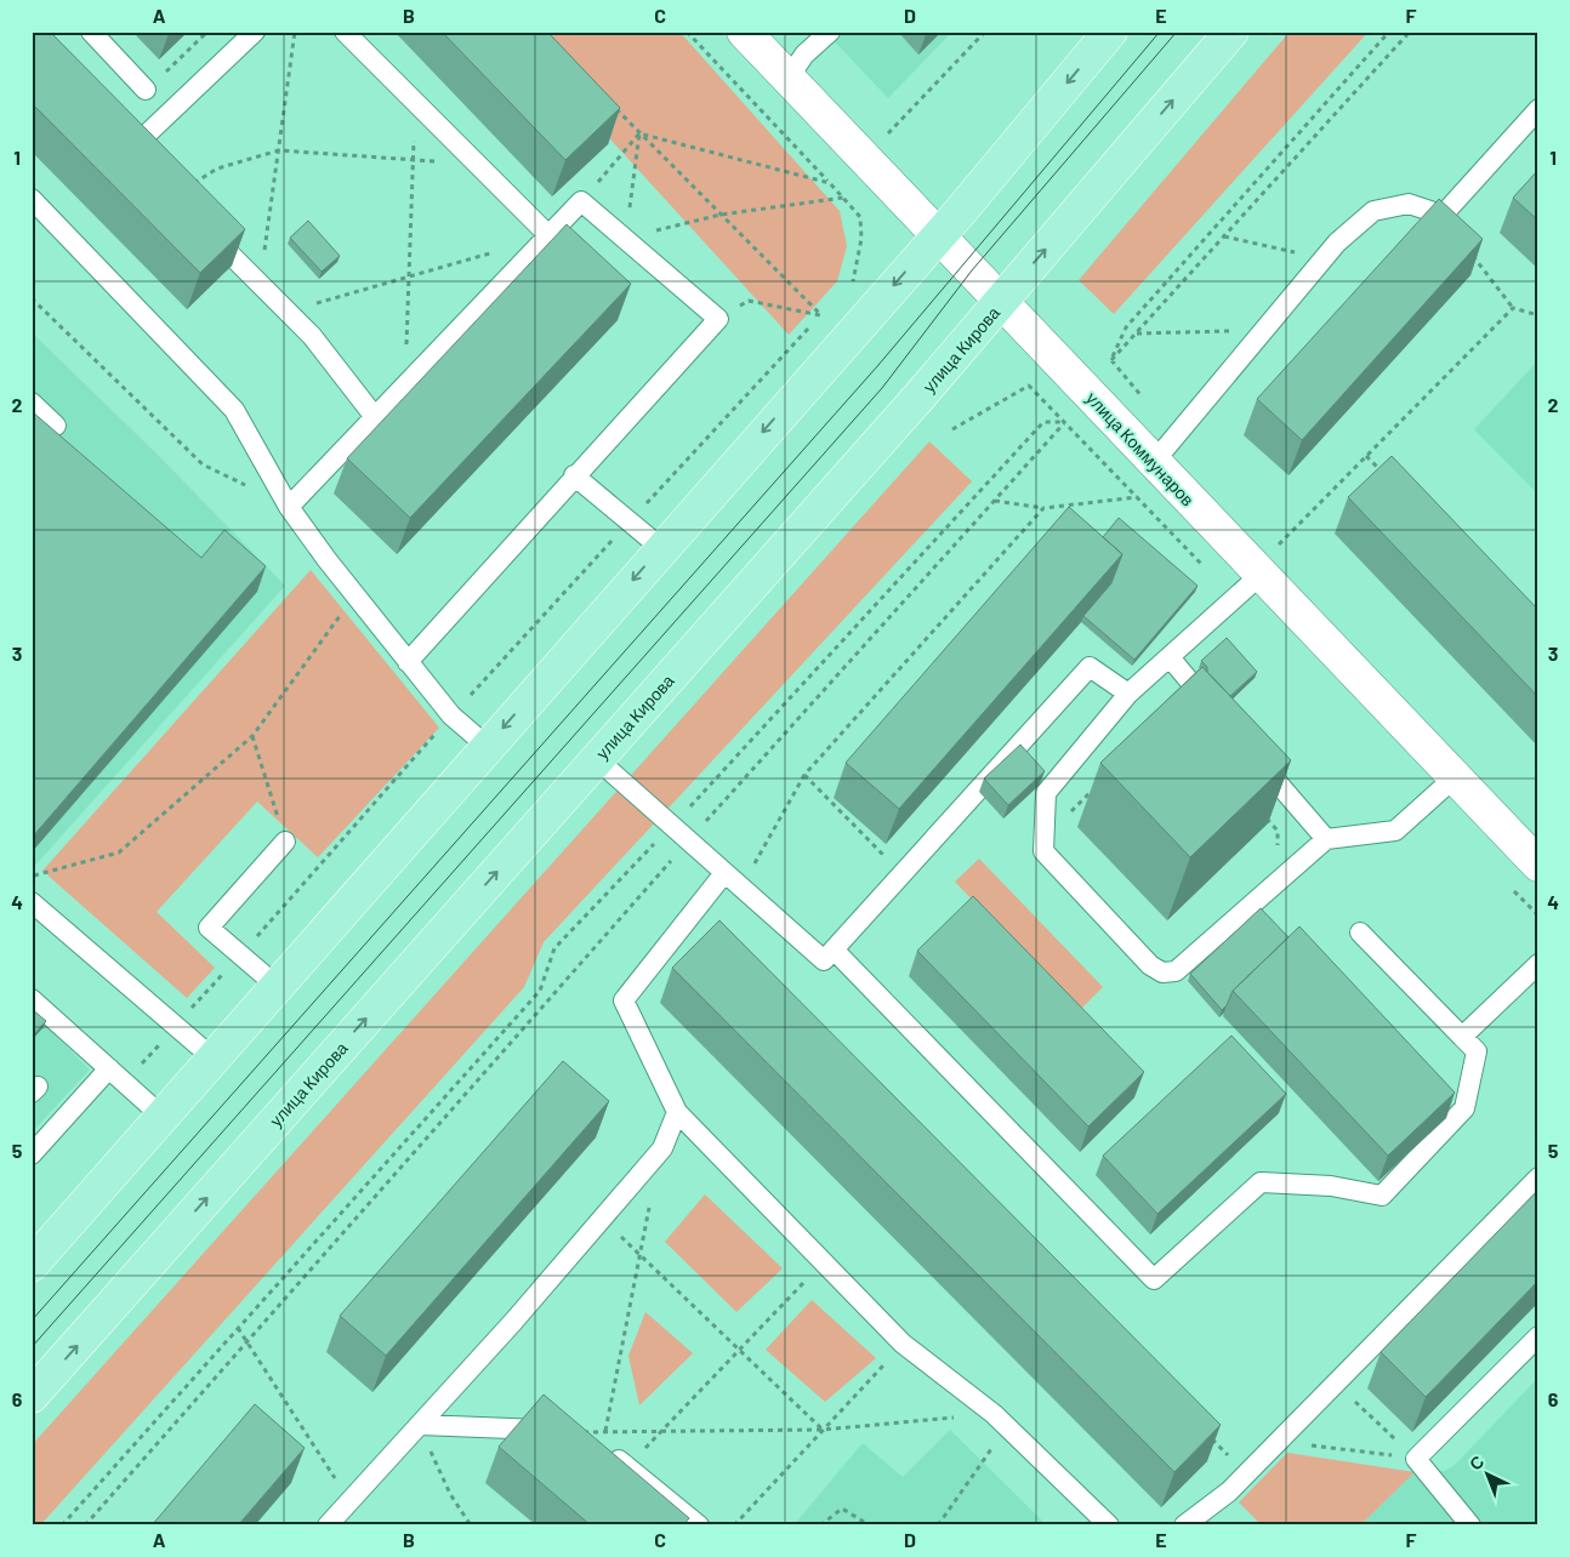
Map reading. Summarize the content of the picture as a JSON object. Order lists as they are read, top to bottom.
{
  "streets": {
    "main road": ["улица Кирова"],
    "street": ["улица Коммунаров"]
  },
  "crossings": [
    ["улица Кирова", "улица Коммунаров"]
  ],
  "north": "top left",
  "grid": {
    "columns": [
      "A",
      "B",
      "C",
      "D",
      "E",
      "F"
    ],
    "rows": [
      "1",
      "2",
      "3",
      "4",
      "5",
      "6"
    ]
  }
}
